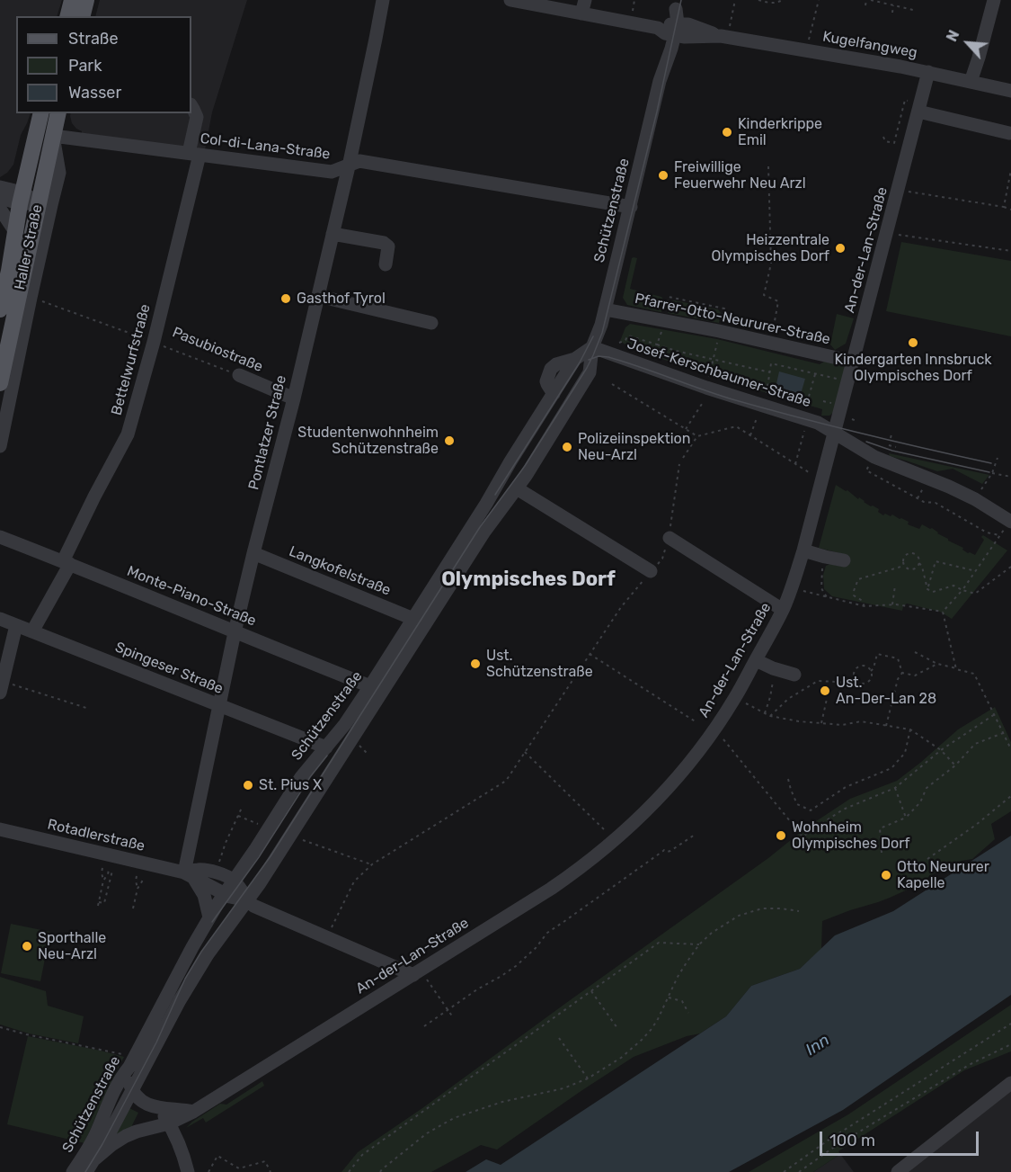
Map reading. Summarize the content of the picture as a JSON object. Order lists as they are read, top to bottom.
{
  "streets": {
    "main road": ["Haller Straße"],
    "street": [
      "Kugelfangweg",
      "Col-di-Lana-Straße",
      "Schützenstraße",
      "An-der-Lan-Straße",
      "Pfarrer-Otto-Neururer-Straße",
      "Pasubiostraße",
      "Bettelwurfstraße",
      "Josef-Kerschbaumer-Straße",
      "Pontlatzer Straße",
      "Langkofelstraße",
      "Monte-Piano-Straße",
      "Spingeser Straße",
      "Rotadlerstraße"
    ]
  },
  "crossings": [
    ["Kugelfangweg", "Schützenstraße"],
    ["Kugelfangweg", "An-der-Lan-Straße"],
    ["Col-di-Lana-Straße", "Schützenstraße"],
    ["Col-di-Lana-Straße", "Haller Straße"],
    ["Col-di-Lana-Straße", "Bettelwurfstraße"],
    ["Col-di-Lana-Straße", "Pontlatzer Straße"],
    ["Schützenstraße", "An-der-Lan-Straße"],
    ["Schützenstraße", "Pfarrer-Otto-Neururer-Straße"],
    ["Schützenstraße", "Josef-Kerschbaumer-Straße"],
    ["Schützenstraße", "Langkofelstraße"],
    ["Schützenstraße", "Monte-Piano-Straße"],
    ["Schützenstraße", "Spingeser Straße"],
    ["Schützenstraße", "Rotadlerstraße"],
    ["An-der-Lan-Straße", "Pfarrer-Otto-Neururer-Straße"],
    ["An-der-Lan-Straße", "Josef-Kerschbaumer-Straße"],
    ["Pasubiostraße", "Bettelwurfstraße"],
    ["Pasubiostraße", "Pontlatzer Straße"],
    ["Bettelwurfstraße", "Monte-Piano-Straße"],
    ["Bettelwurfstraße", "Spingeser Straße"],
    ["Pontlatzer Straße", "Langkofelstraße"],
    ["Pontlatzer Straße", "Monte-Piano-Straße"],
    ["Pontlatzer Straße", "Spingeser Straße"],
    ["Pontlatzer Straße", "Rotadlerstraße"]
  ],
  "districts": ["Olympisches Dorf"],
  "water": ["Inn"],
  "places": [
    "Kinderkrippe Emil",
    "Freiwillige Feuerwehr Neu Arzl",
    "Heizzentrale Olympisches Dorf",
    "Gasthof Tyrol",
    "Kindergarten Innsbruck Olympisches Dorf",
    "Studentenwohnheim Schützenstraße",
    "Polizeiinspektion Neu-Arzl",
    "Ust. Schützenstraße",
    "Ust. An-Der-Lan 28",
    "St. Pius X",
    "Wohnheim Olympisches Dorf",
    "Otto Neururer Kapelle",
    "Sporthalle Neu-Arzl"
  ],
  "legend": ["Straße", "Park", "Wasser"],
  "scale_bar": "100 m",
  "north": "top left"
}
